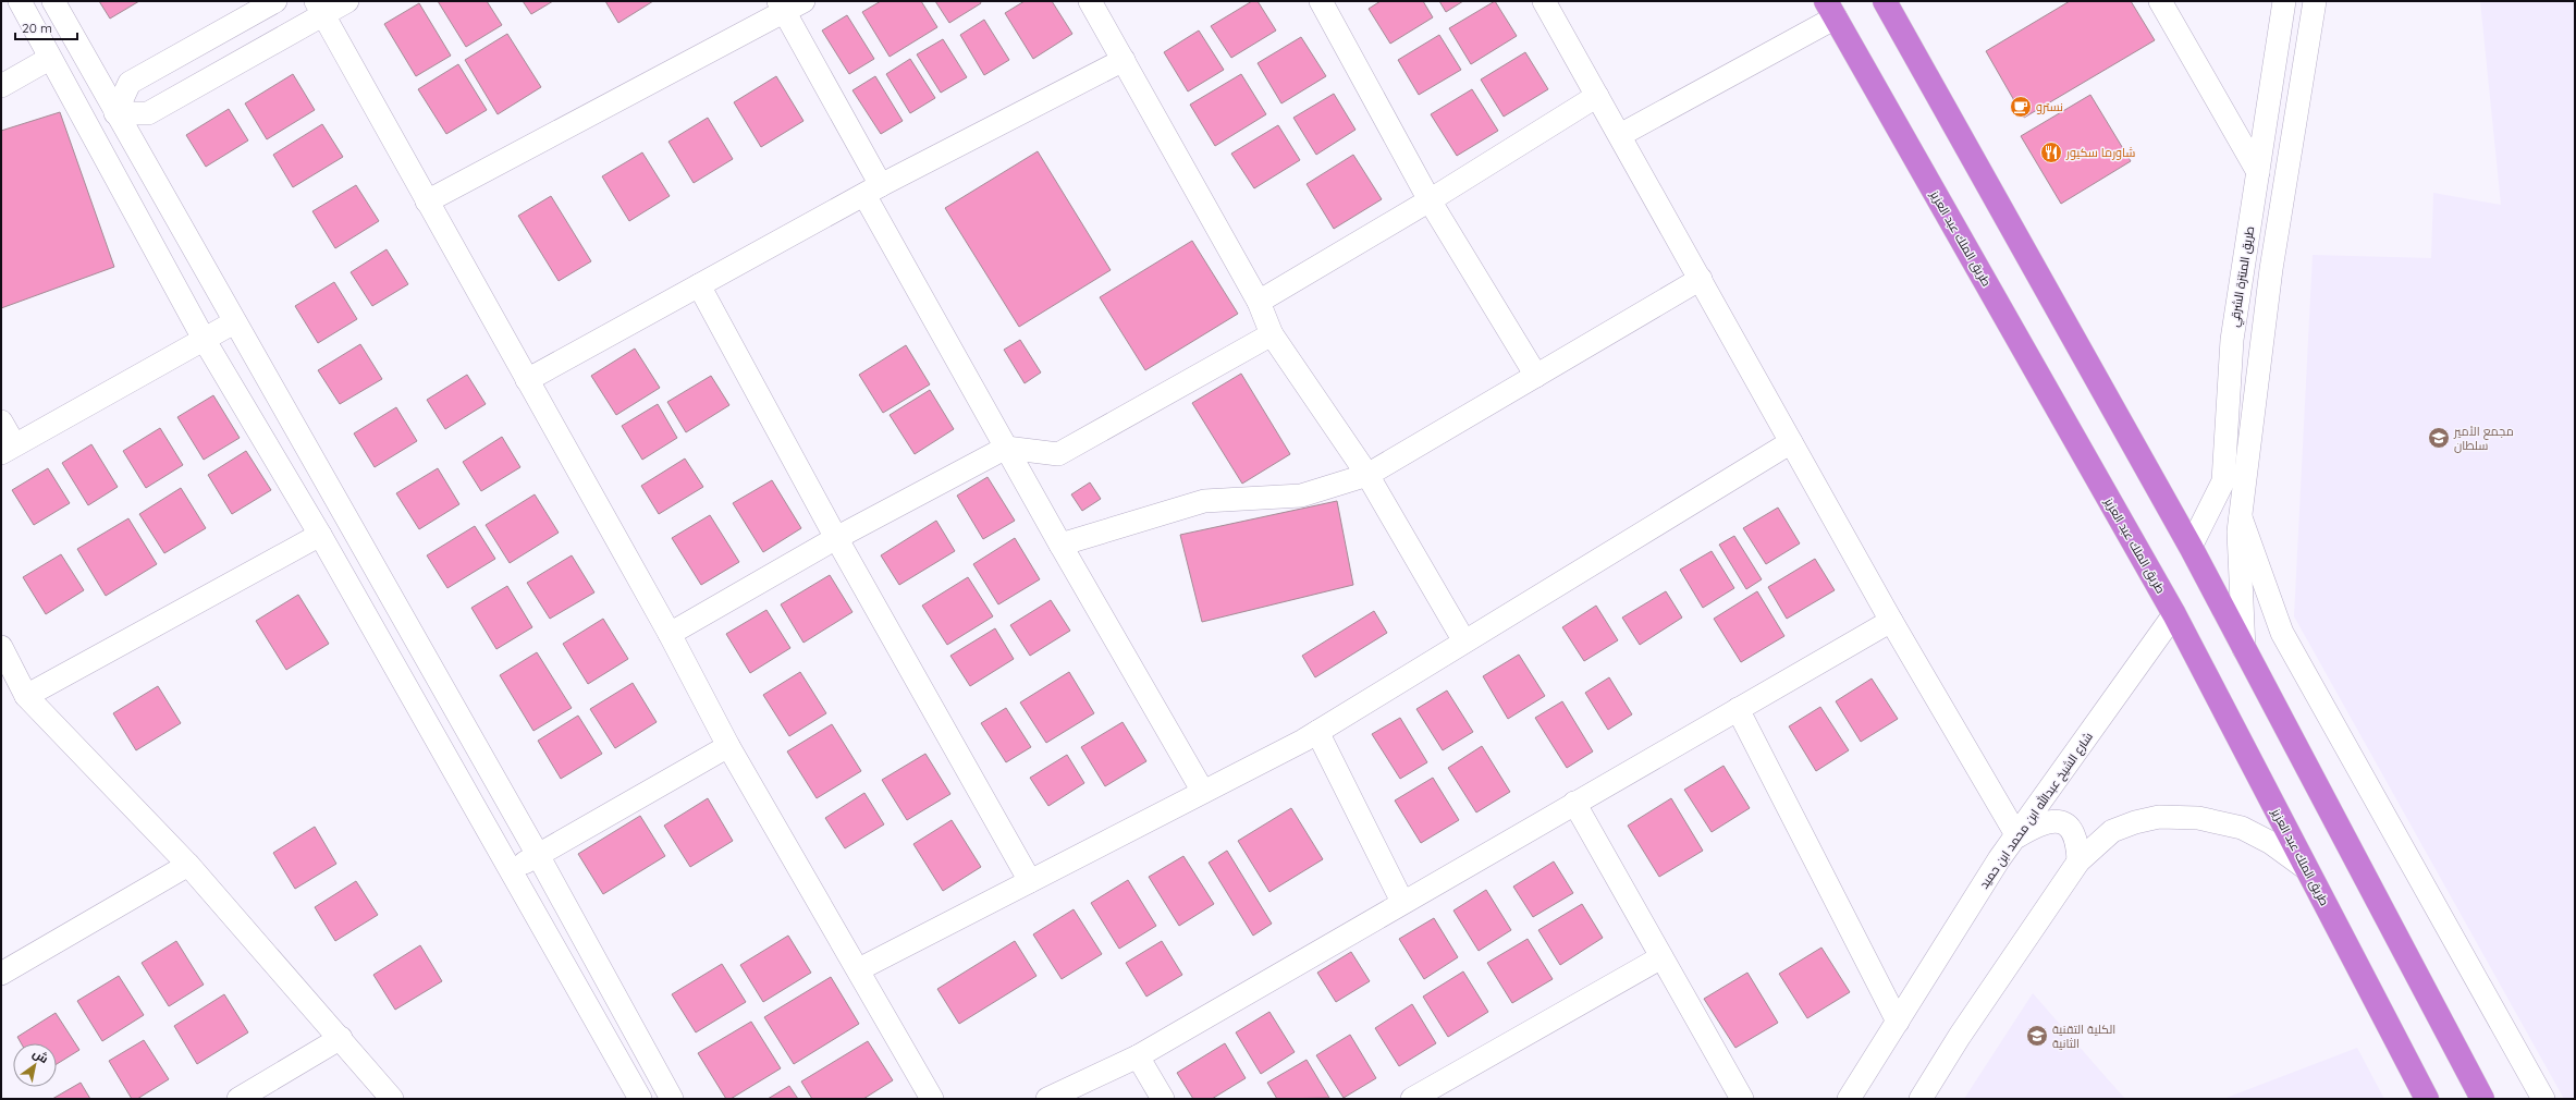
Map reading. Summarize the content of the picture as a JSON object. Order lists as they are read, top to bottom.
{
  "streets": {
    "highway": ["طريق الملك عبد العزيز"],
    "street": ["طريق المنتزة الشرقي", "شارع الشيخ عبدالله ابن محمد ابن حميد"]
  },
  "crossings": [
    ["طريق الملك عبد العزيز", "شارع الشيخ عبدالله ابن محمد ابن حميد"]
  ],
  "places": {
    "cafe": ["نسترو"],
    "restaurant": ["شاورما سكيور"],
    "school or university": ["مجمع الأمير سلطان", "الكلية التقنية الثانية"]
  },
  "scale_bar": "20 m",
  "north": "top right"
}
